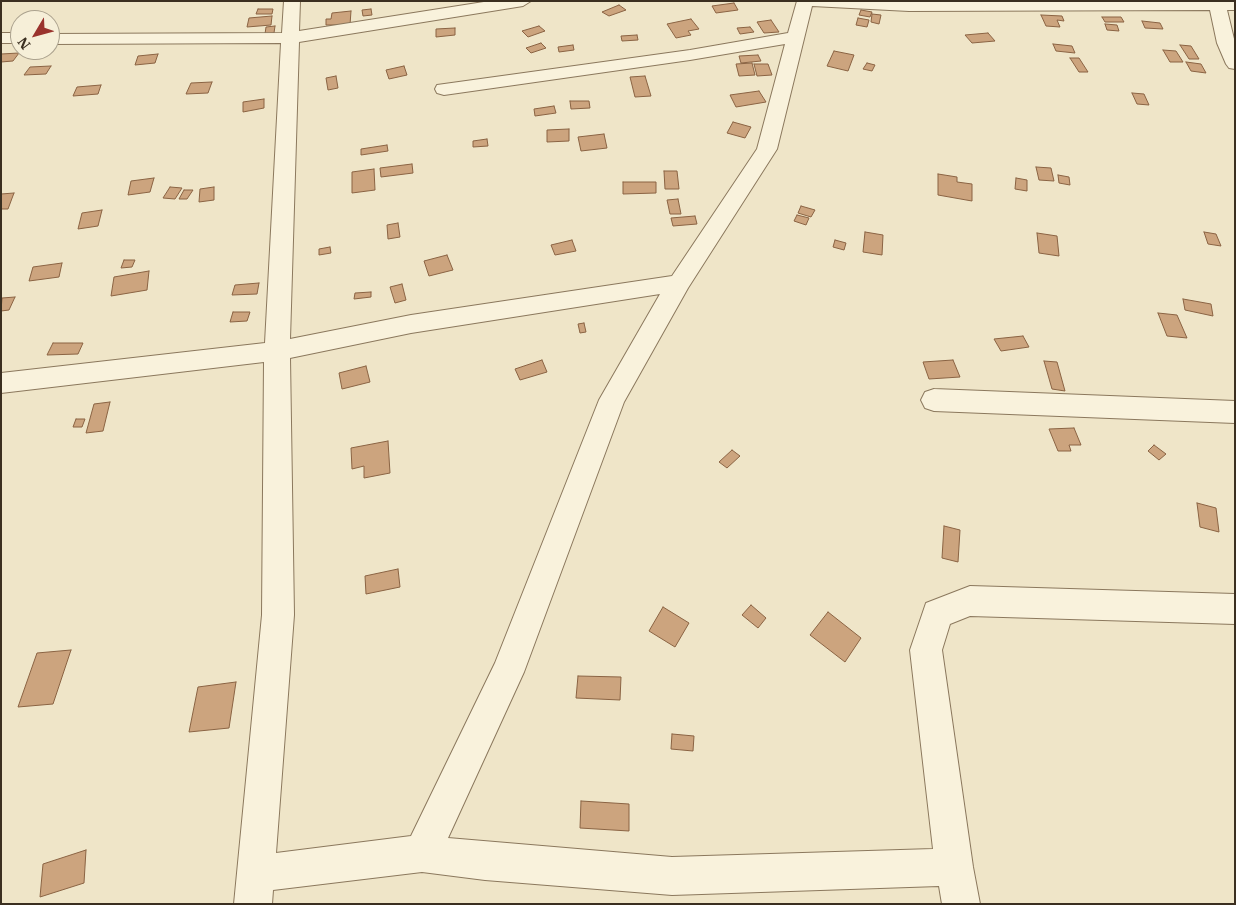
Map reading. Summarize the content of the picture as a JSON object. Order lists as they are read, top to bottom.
{
  "north": "bottom left"
}
